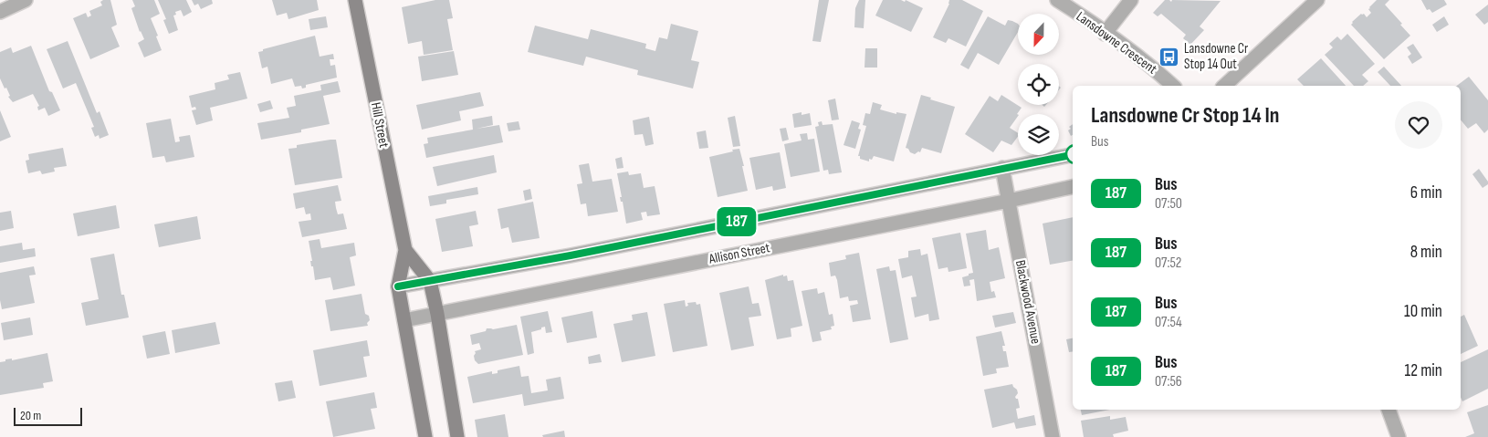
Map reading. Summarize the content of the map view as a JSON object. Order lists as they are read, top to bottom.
{
  "streets": {
    "street": [
      "Lansdowne Crescent",
      "Hill Street",
      "Allison Street",
      "Blackwood Avenue"
    ]
  },
  "crossings": [
    ["Hill Street", "Allison Street"],
    ["Allison Street", "Blackwood Avenue"]
  ],
  "places": {
    "bus stop": ["Lansdowne Cr Stop 14 Out"]
  },
  "lines": ["bus line 187"],
  "scale_bar": "20 m",
  "north": "bottom",
  "page": {
    "on_map": "187",
    "heading": ["Lansdowne Cr Stop 14 In", "Bus"],
    "list": [
      {
        "mark": "187",
        "name": "Bus",
        "note": "07:50",
        "value": "6 min"
      },
      {
        "mark": "187",
        "name": "Bus",
        "note": "07:52",
        "value": "8 min"
      },
      {
        "mark": "187",
        "name": "Bus",
        "note": "07:54",
        "value": "10 min"
      },
      {
        "mark": "187",
        "name": "Bus",
        "note": "07:56",
        "value": "12 min"
      }
    ],
    "scale": "20 m"
  }
}
